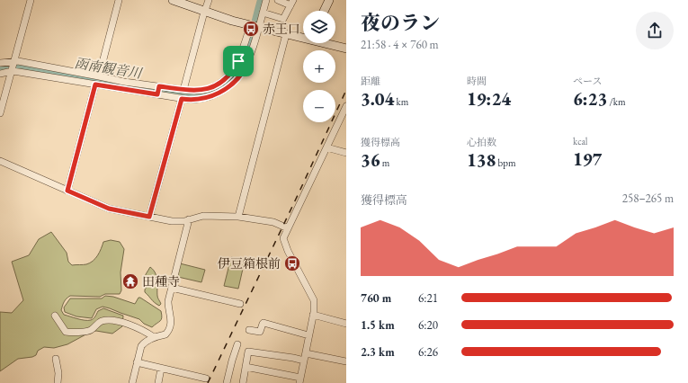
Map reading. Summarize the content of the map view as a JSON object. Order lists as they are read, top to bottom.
{
  "water": ["函南観音川"],
  "places": {
    "bus stop": ["赤王口", "伊豆箱根前"],
    "temple": ["田種寺"]
  },
  "page": {
    "heading": ["夜のラン", "21:58 · 4 × 760 m"],
    "map_buttons": ["+", "−"],
    "stats": [
      ["距離", "3.04 km"],
      ["時間", "19:24"],
      ["ペース", "6:23 /km"],
      ["獲得標高", "36 m"],
      ["心拍数", "138 bpm"],
      ["kcal", "197"]
    ],
    "chart": ["獲得標高", "258–265 m"],
    "list": [
      {
        "name": "760 m",
        "note": "6:21"
      },
      {
        "name": "1.5 km",
        "note": "6:20"
      },
      {
        "name": "2.3 km",
        "note": "6:26"
      }
    ]
  }
}
